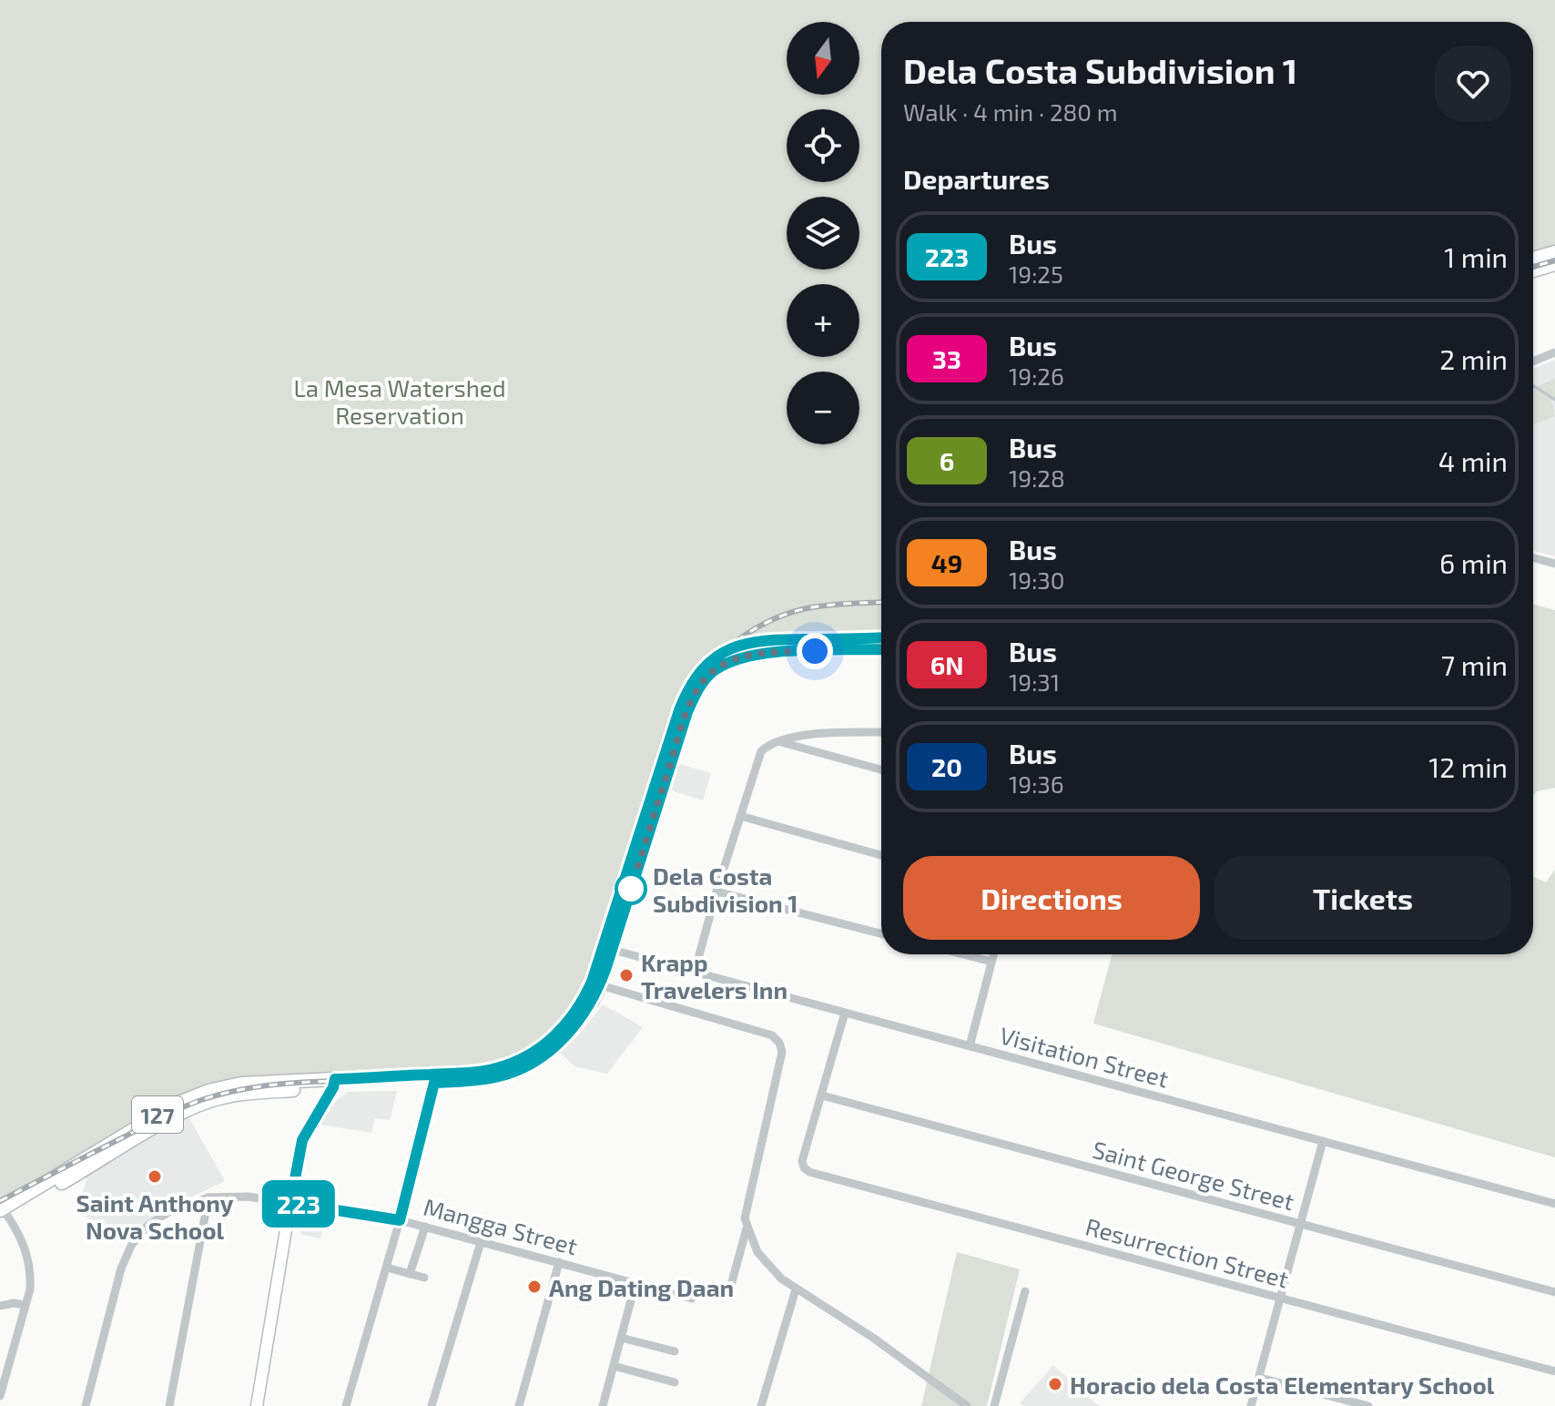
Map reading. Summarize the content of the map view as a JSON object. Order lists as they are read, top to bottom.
{
  "streets": {
    "main road": ["127"],
    "street": [
      "Visitation Street",
      "Saint George Street",
      "Mangga Street",
      "Resurrection Street"
    ]
  },
  "crossings": [
    ["Visitation Street", "127"],
    ["Saint George Street", "Resurrection Street"]
  ],
  "parks": ["La Mesa Watershed Reservation"],
  "places": [
    "Dela Costa Subdivision 1",
    "Krapp Travelers Inn",
    "Saint Anthony Nova School",
    "Ang Dating Daan",
    "Horacio dela Costa Elementary School"
  ],
  "lines": ["bus line 223"],
  "north": "bottom",
  "page": {
    "on_map": "223",
    "map_buttons": ["+", "−"],
    "heading": [
      ["Dela Costa Subdivision 1", "Walk · 4 min · 280 m"],
      "Departures"
    ],
    "list": [
      {
        "mark": "223",
        "name": "Bus",
        "note": "19:25",
        "value": "1 min"
      },
      {
        "mark": "33",
        "name": "Bus",
        "note": "19:26",
        "value": "2 min"
      },
      {
        "mark": "6",
        "name": "Bus",
        "note": "19:28",
        "value": "4 min"
      },
      {
        "mark": "49",
        "name": "Bus",
        "note": "19:30",
        "value": "6 min"
      },
      {
        "mark": "6N",
        "name": "Bus",
        "note": "19:31",
        "value": "7 min"
      },
      {
        "mark": "20",
        "name": "Bus",
        "note": "19:36",
        "value": "12 min"
      }
    ],
    "buttons": ["Directions", "Tickets"]
  }
}
